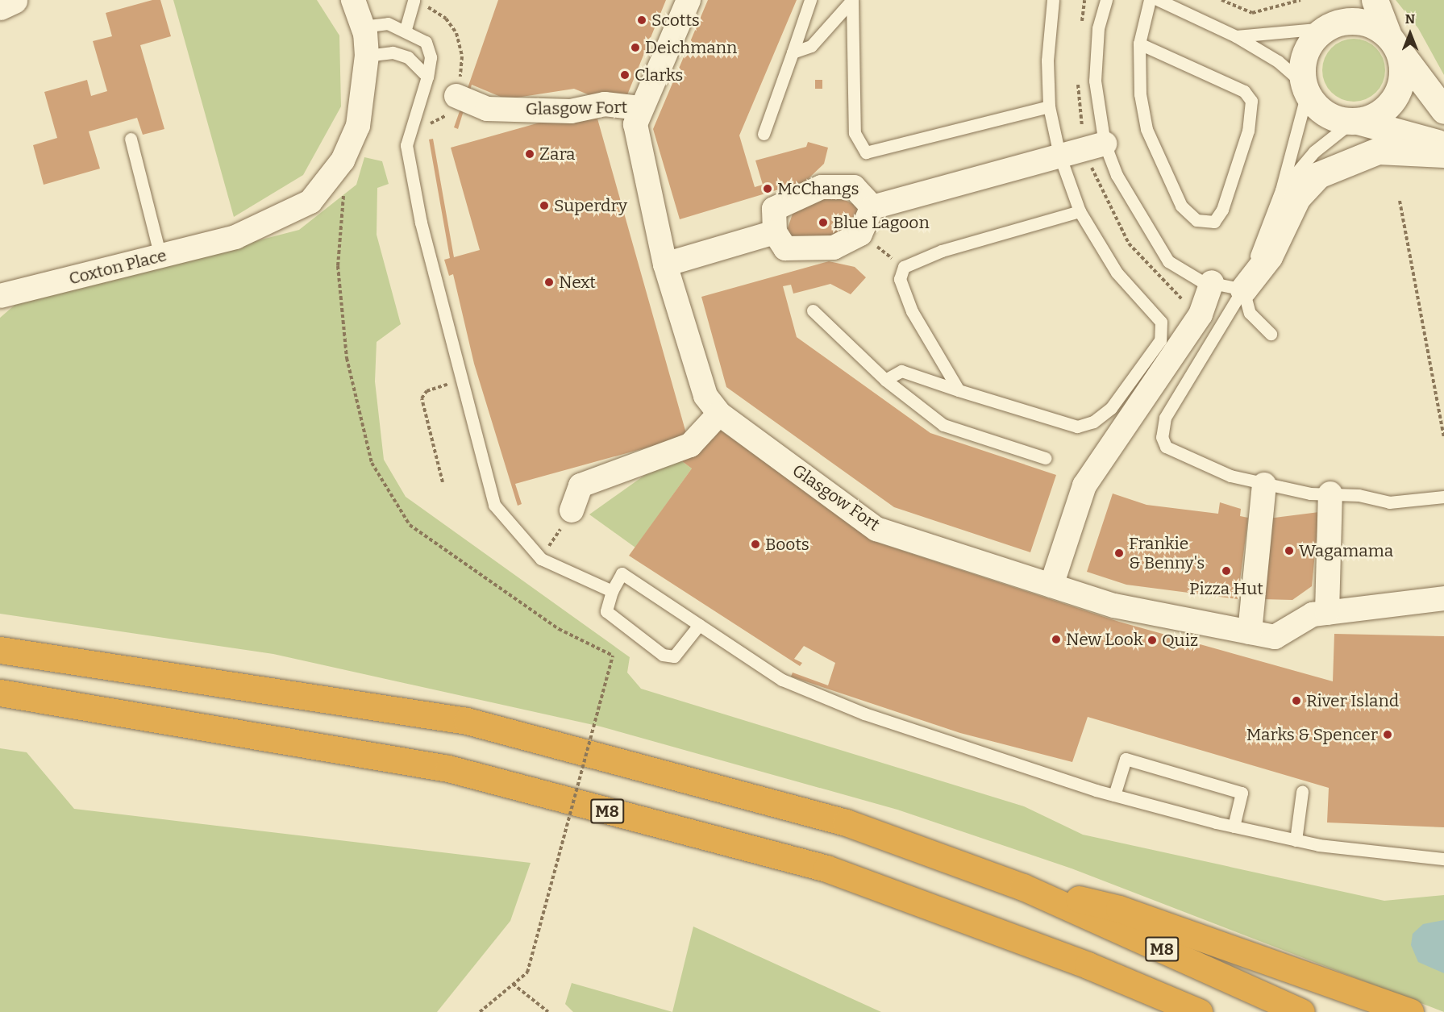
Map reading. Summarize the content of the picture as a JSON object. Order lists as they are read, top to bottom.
{
  "streets": {
    "highway": ["M8"],
    "street": ["Glasgow Fort", "Coxton Place"]
  },
  "places": [
    "Scotts",
    "Deichmann",
    "Clarks",
    "Zara",
    "McChangs",
    "Superdry",
    "Blue Lagoon",
    "Next",
    "Boots",
    "Wagamama",
    "Frankie & Benny's",
    "Pizza Hut",
    "New Look",
    "Quiz",
    "River Island",
    "Marks & Spencer"
  ],
  "north": "top"
}
